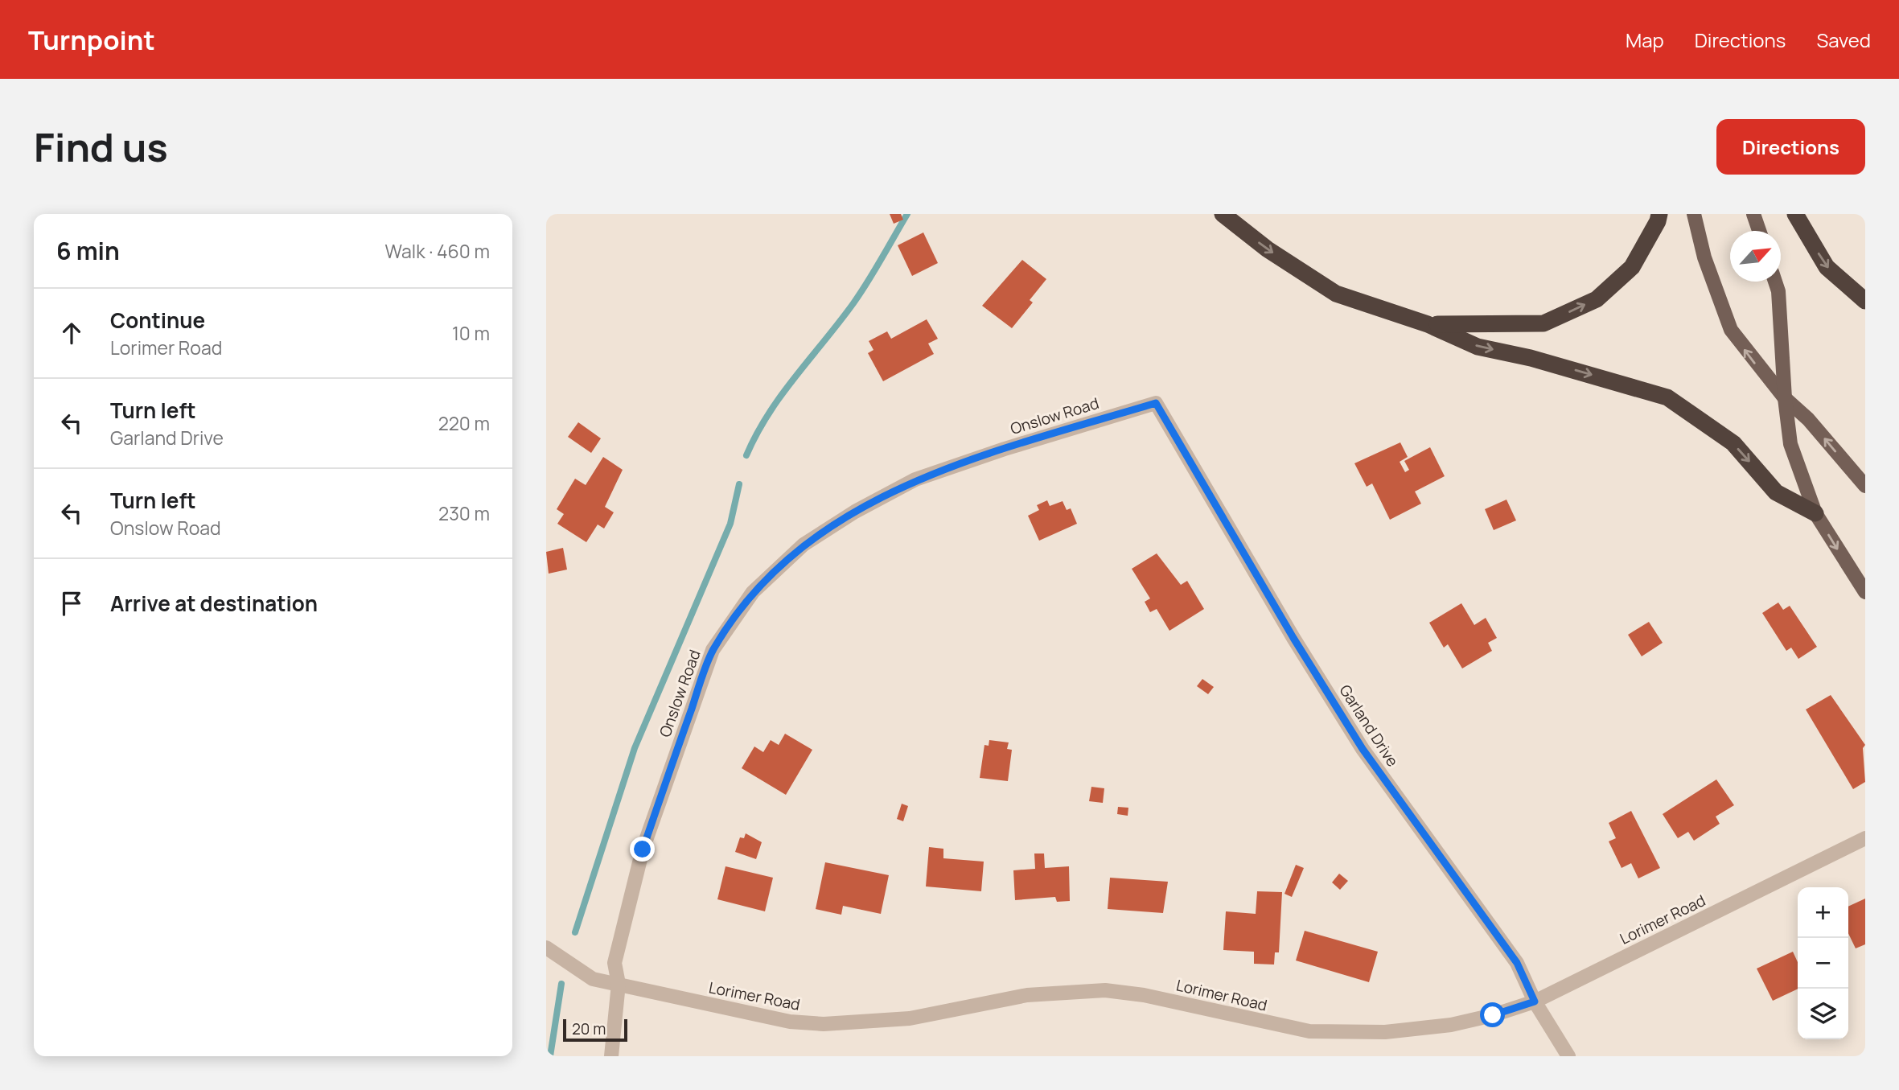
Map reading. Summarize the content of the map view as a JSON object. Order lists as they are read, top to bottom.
{
  "streets": {
    "street": ["Onslow Road", "Garland Drive", "Lorimer Road"]
  },
  "crossings": [
    ["Onslow Road", "Garland Drive"],
    ["Onslow Road", "Lorimer Road"],
    ["Garland Drive", "Lorimer Road"]
  ],
  "scale_bar": "20 m",
  "north": "top right",
  "page": {
    "header": "Turnpoint",
    "nav": ["Map", "Directions", "Saved"],
    "buttons": "Directions",
    "title": "Find us",
    "heading": ["6 min", "Walk · 460 m"],
    "list": [
      ["Continue", "Lorimer Road", "10 m"],
      ["Turn left", "Garland Drive", "220 m"],
      ["Turn left", "Onslow Road", "230 m"],
      "Arrive at destination"
    ],
    "map_buttons": ["+", "−"],
    "scale": "20 m"
  }
}
